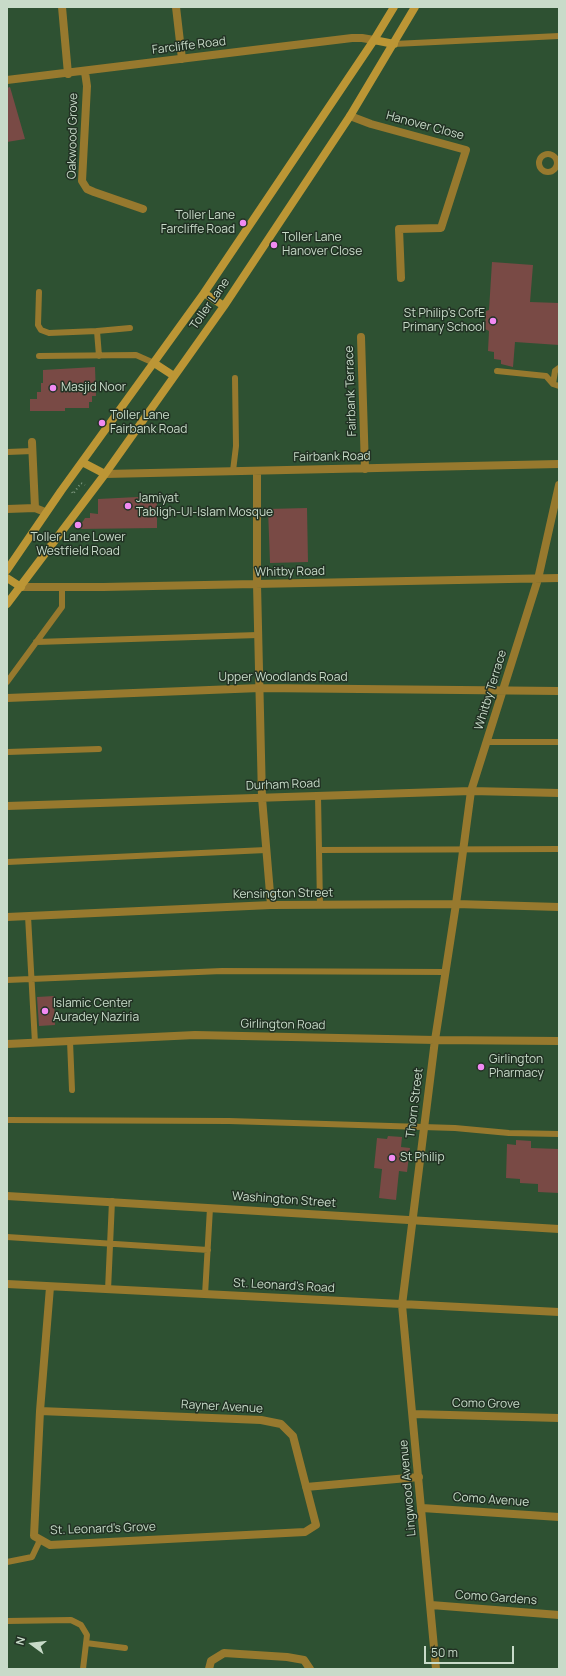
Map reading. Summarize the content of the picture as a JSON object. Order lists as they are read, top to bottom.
{
  "streets": {
    "main road": ["Toller Lane"],
    "street": [
      "Farcliffe Road",
      "Hanover Close",
      "Oakwood Grove",
      "Fairbank Terrace",
      "Fairbank Road",
      "Whitby Road",
      "Upper Woodlands Road",
      "Whitby Terrace",
      "Durham Road",
      "Kensington Street",
      "Girlington Road",
      "Thorn Street",
      "Washington Street",
      "St. Leonard's Road",
      "Como Grove",
      "Rayner Avenue",
      "Lingwood Avenue",
      "Como Avenue",
      "St. Leonard's Grove",
      "Como Gardens"
    ]
  },
  "crossings": [
    ["Farcliffe Road", "Oakwood Grove"],
    ["Farcliffe Road", "Toller Lane"],
    ["Hanover Close", "Toller Lane"],
    ["Toller Lane", "Fairbank Road"],
    ["Toller Lane", "Whitby Road"],
    ["Fairbank Terrace", "Fairbank Road"],
    ["Whitby Road", "Whitby Terrace"],
    ["Upper Woodlands Road", "Whitby Terrace"],
    ["Whitby Terrace", "Durham Road"],
    ["Whitby Terrace", "Kensington Street"],
    ["Whitby Terrace", "Thorn Street"],
    ["Kensington Street", "Thorn Street"],
    ["Girlington Road", "Thorn Street"],
    ["Thorn Street", "Washington Street"],
    ["Thorn Street", "St. Leonard's Road"],
    ["Thorn Street", "Lingwood Avenue"],
    ["St. Leonard's Road", "Lingwood Avenue"],
    ["St. Leonard's Road", "St. Leonard's Grove"],
    ["Como Grove", "Lingwood Avenue"],
    ["Rayner Avenue", "St. Leonard's Grove"],
    ["Lingwood Avenue", "Como Avenue"],
    ["Lingwood Avenue", "Como Gardens"]
  ],
  "places": [
    "Toller Lane Farcliffe Road",
    "Toller Lane Hanover Close",
    "St Philip's CofE Primary School",
    "Masjid Noor",
    "Toller Lane Fairbank Road",
    "Jamiyat Tabligh-Ul-Islam Mosque",
    "Toller Lane Lower Westfield Road",
    "Islamic Center Auradey Naziria",
    "Girlington Pharmacy",
    "St Philip"
  ],
  "scale_bar": "50 m",
  "north": "left"
}
